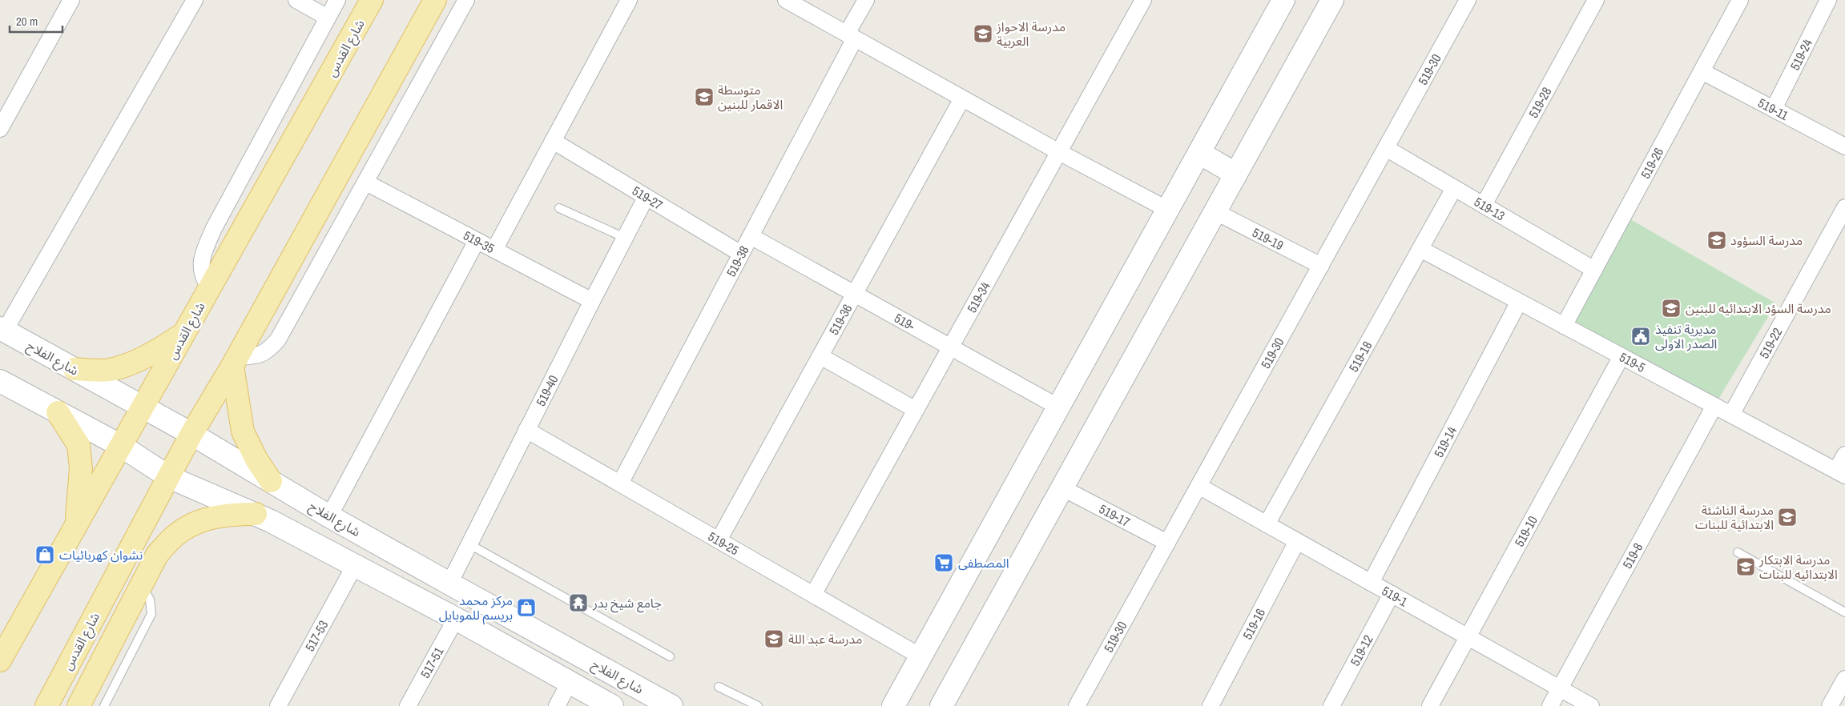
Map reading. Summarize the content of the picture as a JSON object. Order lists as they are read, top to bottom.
{
  "streets": {
    "main road": ["شارع القدس"],
    "street": [
      "519-24",
      "519-30",
      "519-28",
      "519-11",
      "519-26",
      "519-27",
      "519-13",
      "519-19",
      "519-35",
      "519-38",
      "519-34",
      "519-36",
      "519-",
      "519-22",
      "519-18",
      "شارع الفلاح",
      "519-5",
      "519-40",
      "519-14",
      "519-17",
      "519-10",
      "519-25",
      "519-8",
      "519-1",
      "519-16",
      "517-53",
      "519-12",
      "517-51"
    ]
  },
  "crossings": [
    ["شارع القدس", "شارع الفلاح"],
    ["519-24", "519-11"],
    ["519-30", "519-13"],
    ["519-30", "519-19"],
    ["519-30", "519-17"],
    ["519-30", "519-1"],
    ["519-28", "519-13"],
    ["519-11", "519-26"],
    ["519-26", "519-13"],
    ["519-26", "519-5"],
    ["519-27", "519-38"],
    ["519-27", "519-40"],
    ["519-13", "519-18"],
    ["519-35", "519-40"],
    ["519-38", "519-"],
    ["519-38", "519-25"],
    ["519-34", "519-"],
    ["519-34", "519-25"],
    ["519-36", "519-"],
    ["519-36", "519-25"],
    ["519-22", "519-5"],
    ["519-18", "519-5"],
    ["519-18", "519-1"],
    ["شارع الفلاح", "519-40"],
    ["519-5", "519-14"],
    ["519-5", "519-10"],
    ["519-5", "519-8"],
    ["519-40", "519-25"],
    ["519-14", "519-1"],
    ["519-10", "519-1"],
    ["519-8", "519-1"],
    ["519-1", "519-16"],
    ["519-1", "519-12"]
  ],
  "places": {
    "school or university": [
      "مدرسة الاحواز العربية",
      "متوسطة الاقمار للبنين",
      "مدرسة السؤود",
      "مدرسة السؤد الابتدائيه للبنين",
      "مدرسة الناشئة الابتدائية للبنات",
      "مدرسة الابتكار الابتدائيه للبنات",
      "مدرسة عبد اللة"
    ],
    "public building": ["مديرية تنفيذ الصدر الاولى"],
    "shop": ["نشوان كهربائيات", "مركز محمد بريسم للموبايل"],
    "supermarket": ["المصطفى"],
    "temple": ["جامع شيخ بدر"]
  },
  "scale_bar": "20 m"
}
